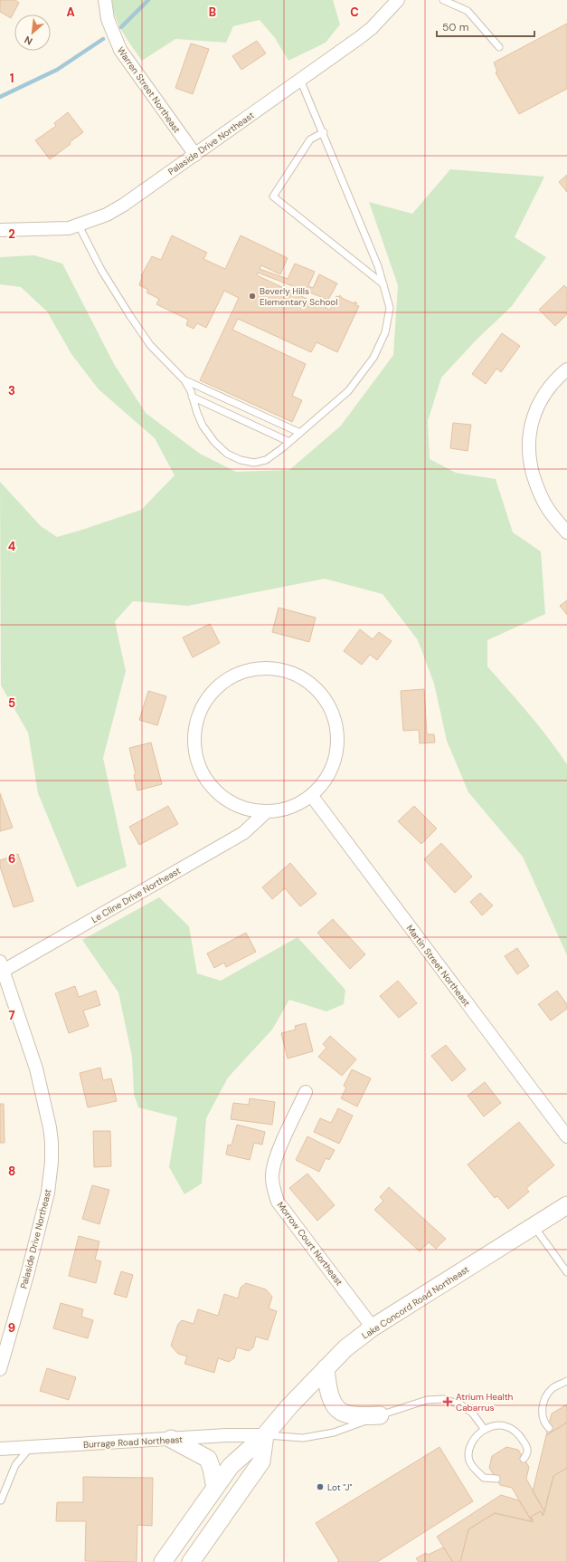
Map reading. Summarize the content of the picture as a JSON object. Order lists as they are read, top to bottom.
{
  "streets": {
    "main road": ["Lake Concord Road Northeast"],
    "street": [
      "Warren Street Northeast",
      "Palaside Drive Northeast",
      "Le Cline Drive Northeast",
      "Martin Street Northeast",
      "Morrow Court Northeast",
      "Burrage Road Northeast"
    ]
  },
  "crossings": [
    ["Warren Street Northeast", "Palaside Drive Northeast"],
    ["Palaside Drive Northeast", "Le Cline Drive Northeast"],
    ["Morrow Court Northeast", "Lake Concord Road Northeast"],
    ["Lake Concord Road Northeast", "Burrage Road Northeast"]
  ],
  "places": {
    "other": ["Beverly Hills Elementary School", "Lot \"J\""],
    "health": ["Atrium Health Cabarrus"]
  },
  "scale_bar": "50 m",
  "north": "bottom left",
  "grid": {
    "columns": ["A", "B", "C"],
    "rows": [
      "1",
      "2",
      "3",
      "4",
      "5",
      "6",
      "7",
      "8",
      "9"
    ]
  }
}
